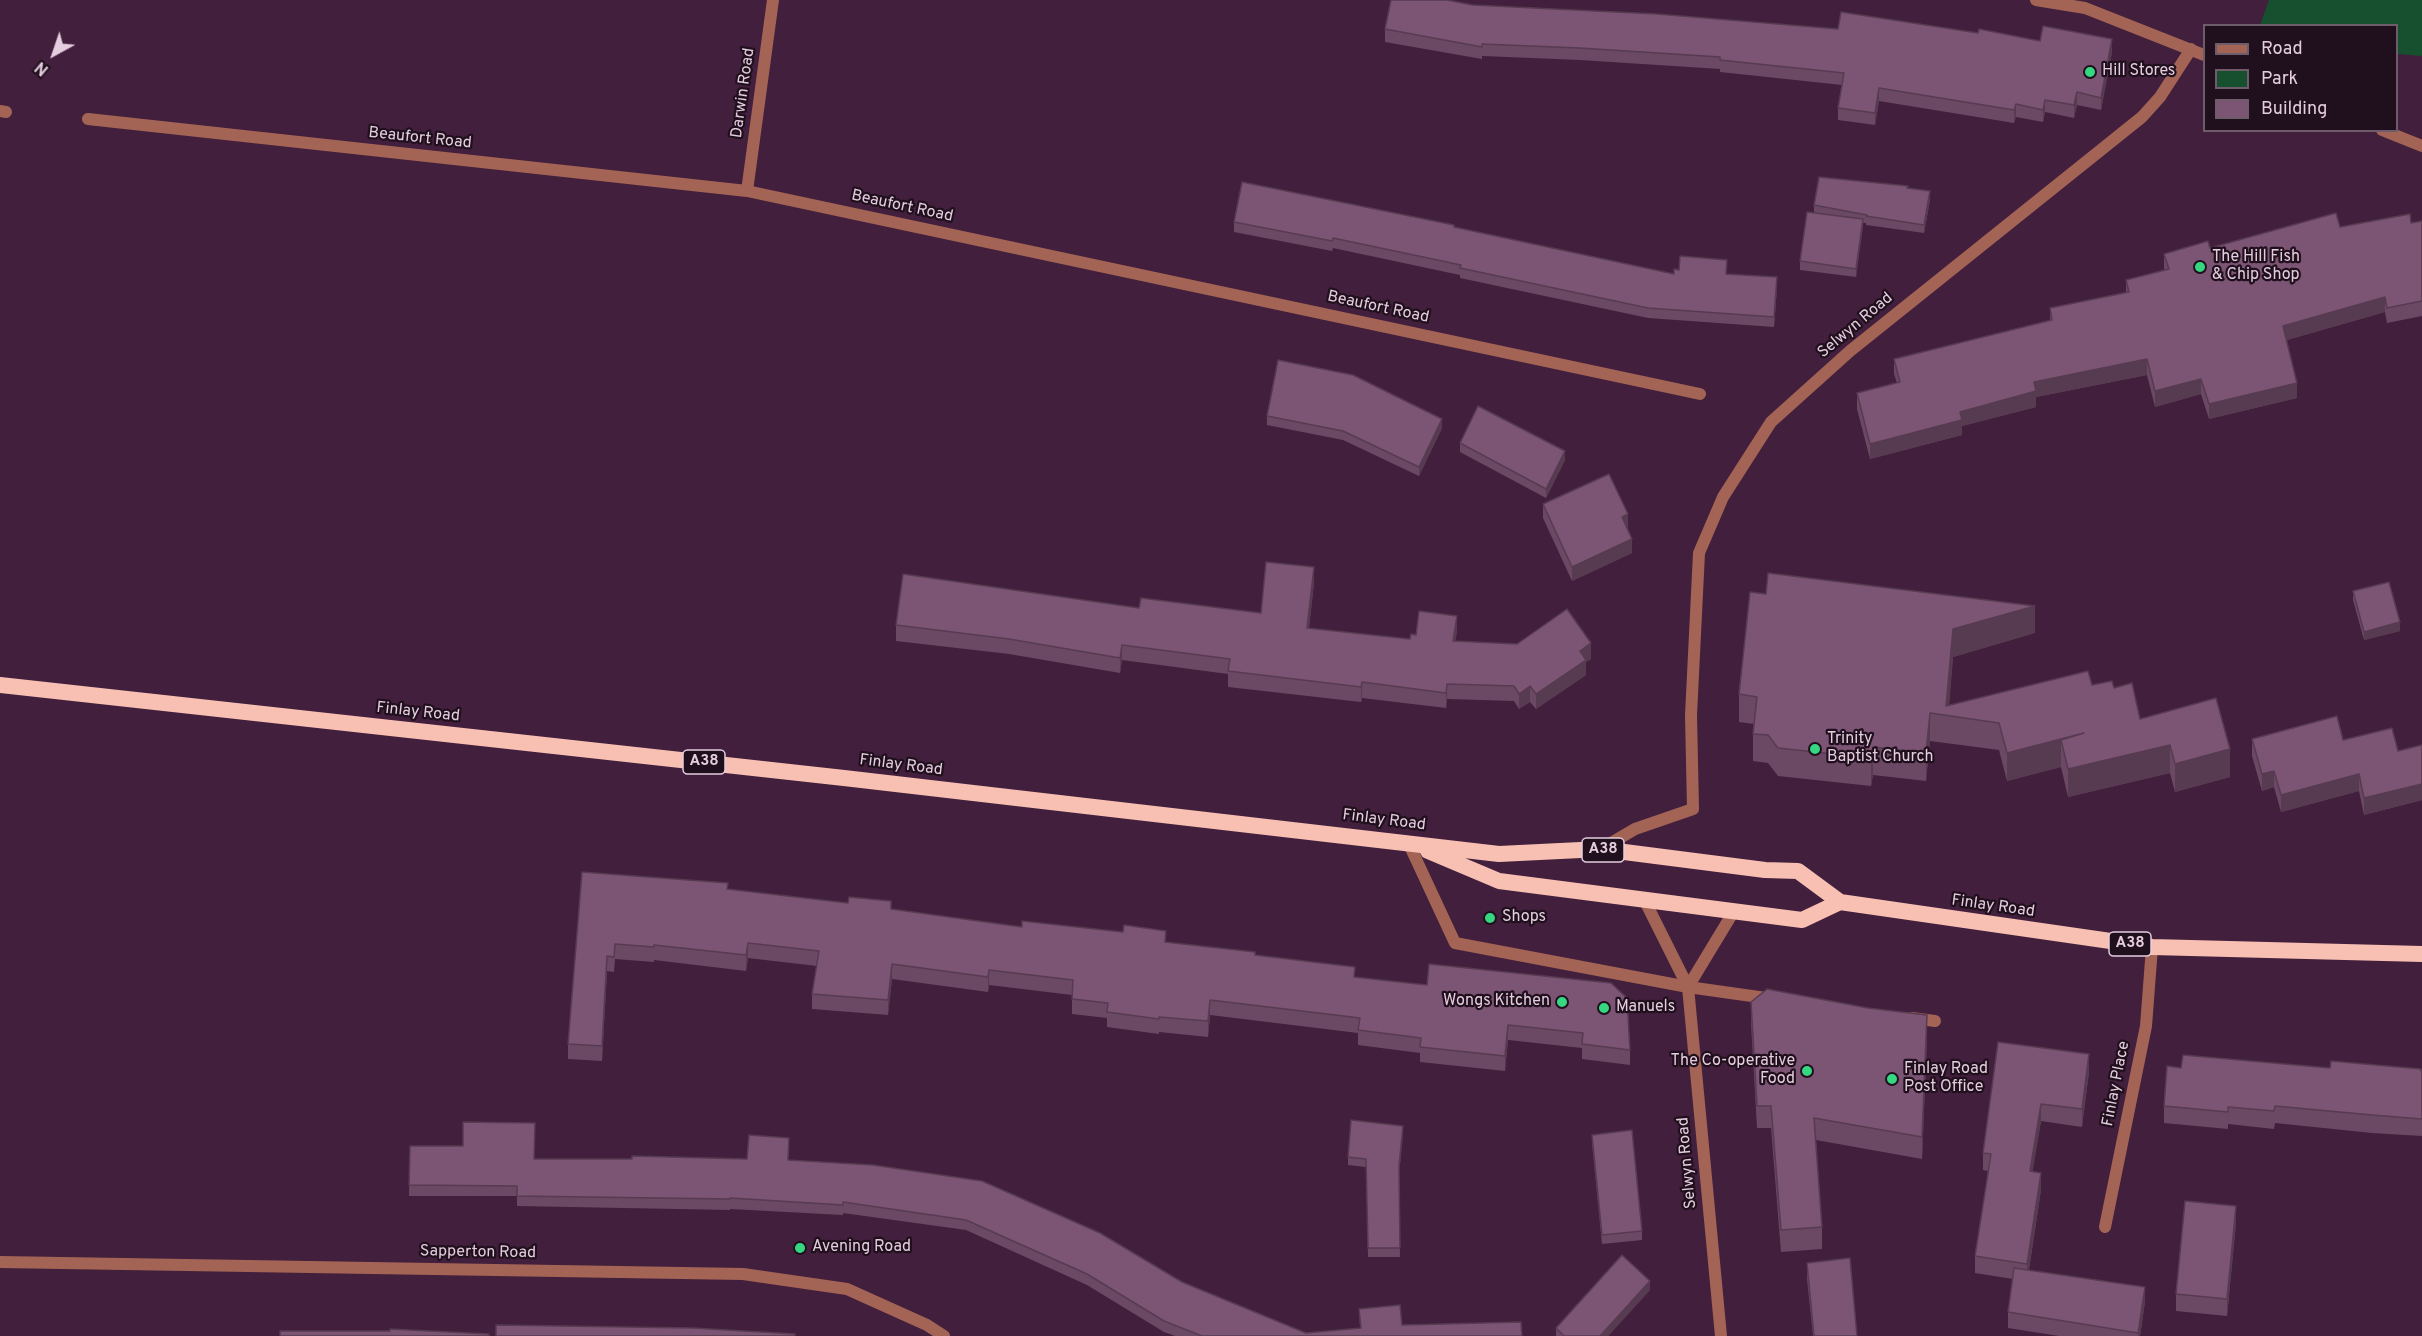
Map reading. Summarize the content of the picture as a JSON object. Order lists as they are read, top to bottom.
{
  "streets": {
    "highway": ["Finlay Road", "A38"],
    "street": [
      "Darwin Road",
      "Beaufort Road",
      "Selwyn Road",
      "Finlay Place",
      "Sapperton Road"
    ]
  },
  "crossings": [
    ["Darwin Road", "Beaufort Road"],
    ["Selwyn Road", "Finlay Road"],
    ["Selwyn Road", "A38"],
    ["Finlay Road", "A38"],
    ["Finlay Road", "Finlay Place"]
  ],
  "places": [
    "Hill Stores",
    "The Hill Fish & Chip Shop",
    "Trinity Baptist Church",
    "Shops",
    "Wongs Kitchen",
    "Manuels",
    "The Co-operative Food",
    "Finlay Road Post Office",
    "Avening Road"
  ],
  "legend": ["Road", "Park", "Building"],
  "north": "bottom left"
}
